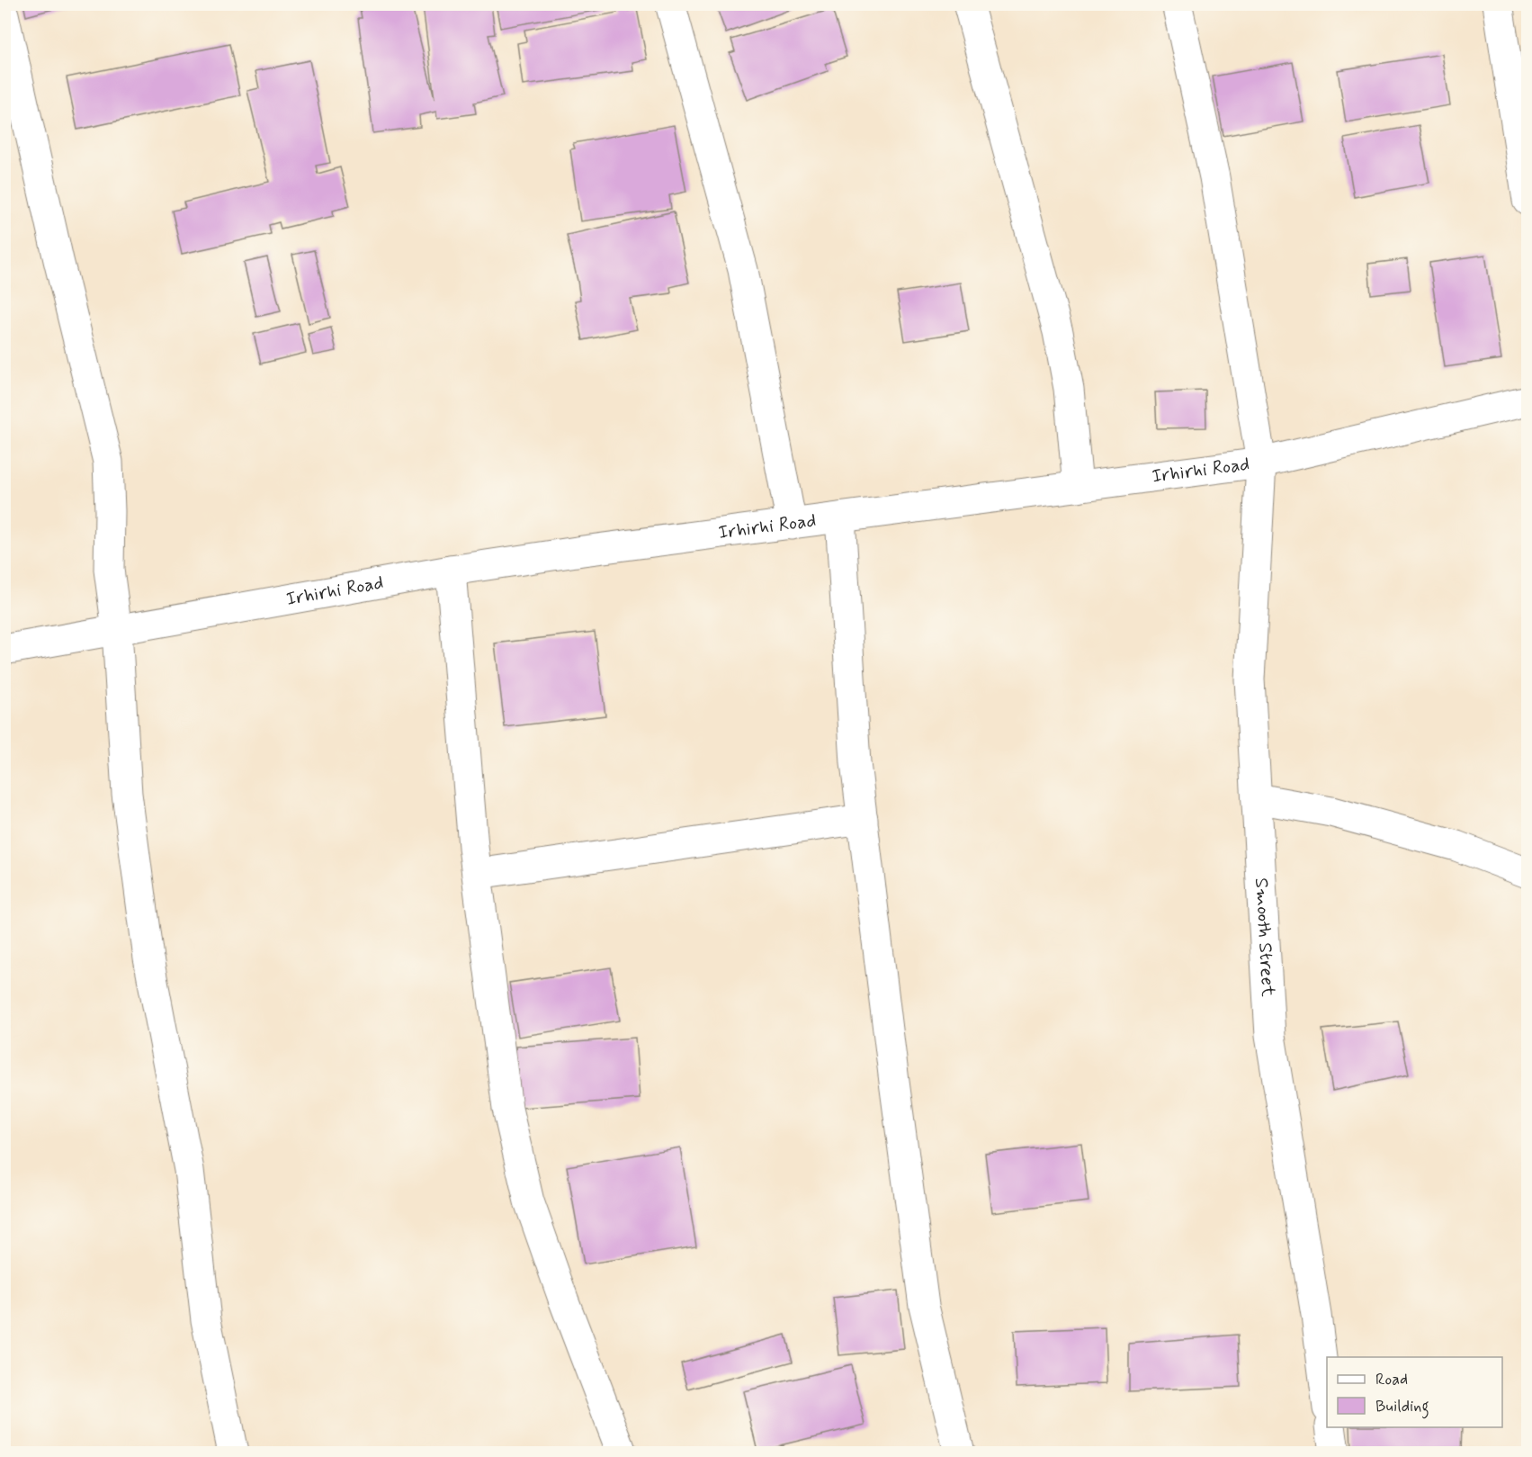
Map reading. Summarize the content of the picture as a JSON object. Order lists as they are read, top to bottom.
{
  "streets": {
    "street": ["Irhirhi Road", "Smooth Street"]
  },
  "crossings": [
    ["Irhirhi Road", "Smooth Street"]
  ],
  "legend": ["Road", "Building"]
}
